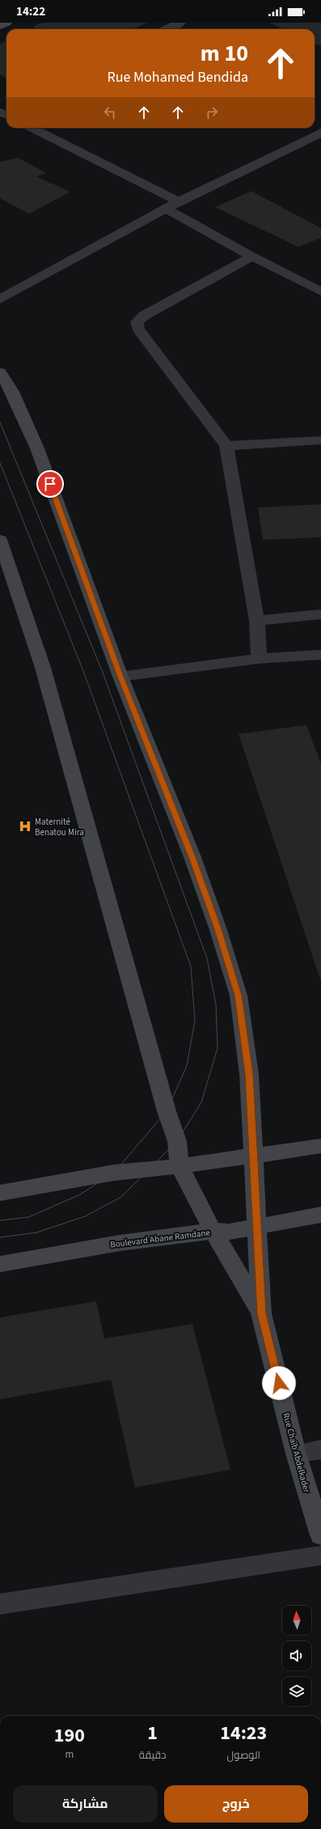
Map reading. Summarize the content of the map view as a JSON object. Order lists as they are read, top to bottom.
{
  "streets": {
    "street": ["Boulevard Abane Ramdane", "Rue Chaïb Abdelkader"]
  },
  "places": {
    "hospital": ["Maternité Benatou Mira"]
  },
  "north": "top",
  "page": {
    "status": "14:22",
    "turn": ["10 m", "Rue Mohamed Bendida"],
    "eta": [
      "14:23",
      "الوصول",
      "1",
      "دقيقة",
      "190",
      "m"
    ],
    "buttons": ["خروج", "مشاركة"]
  }
}
